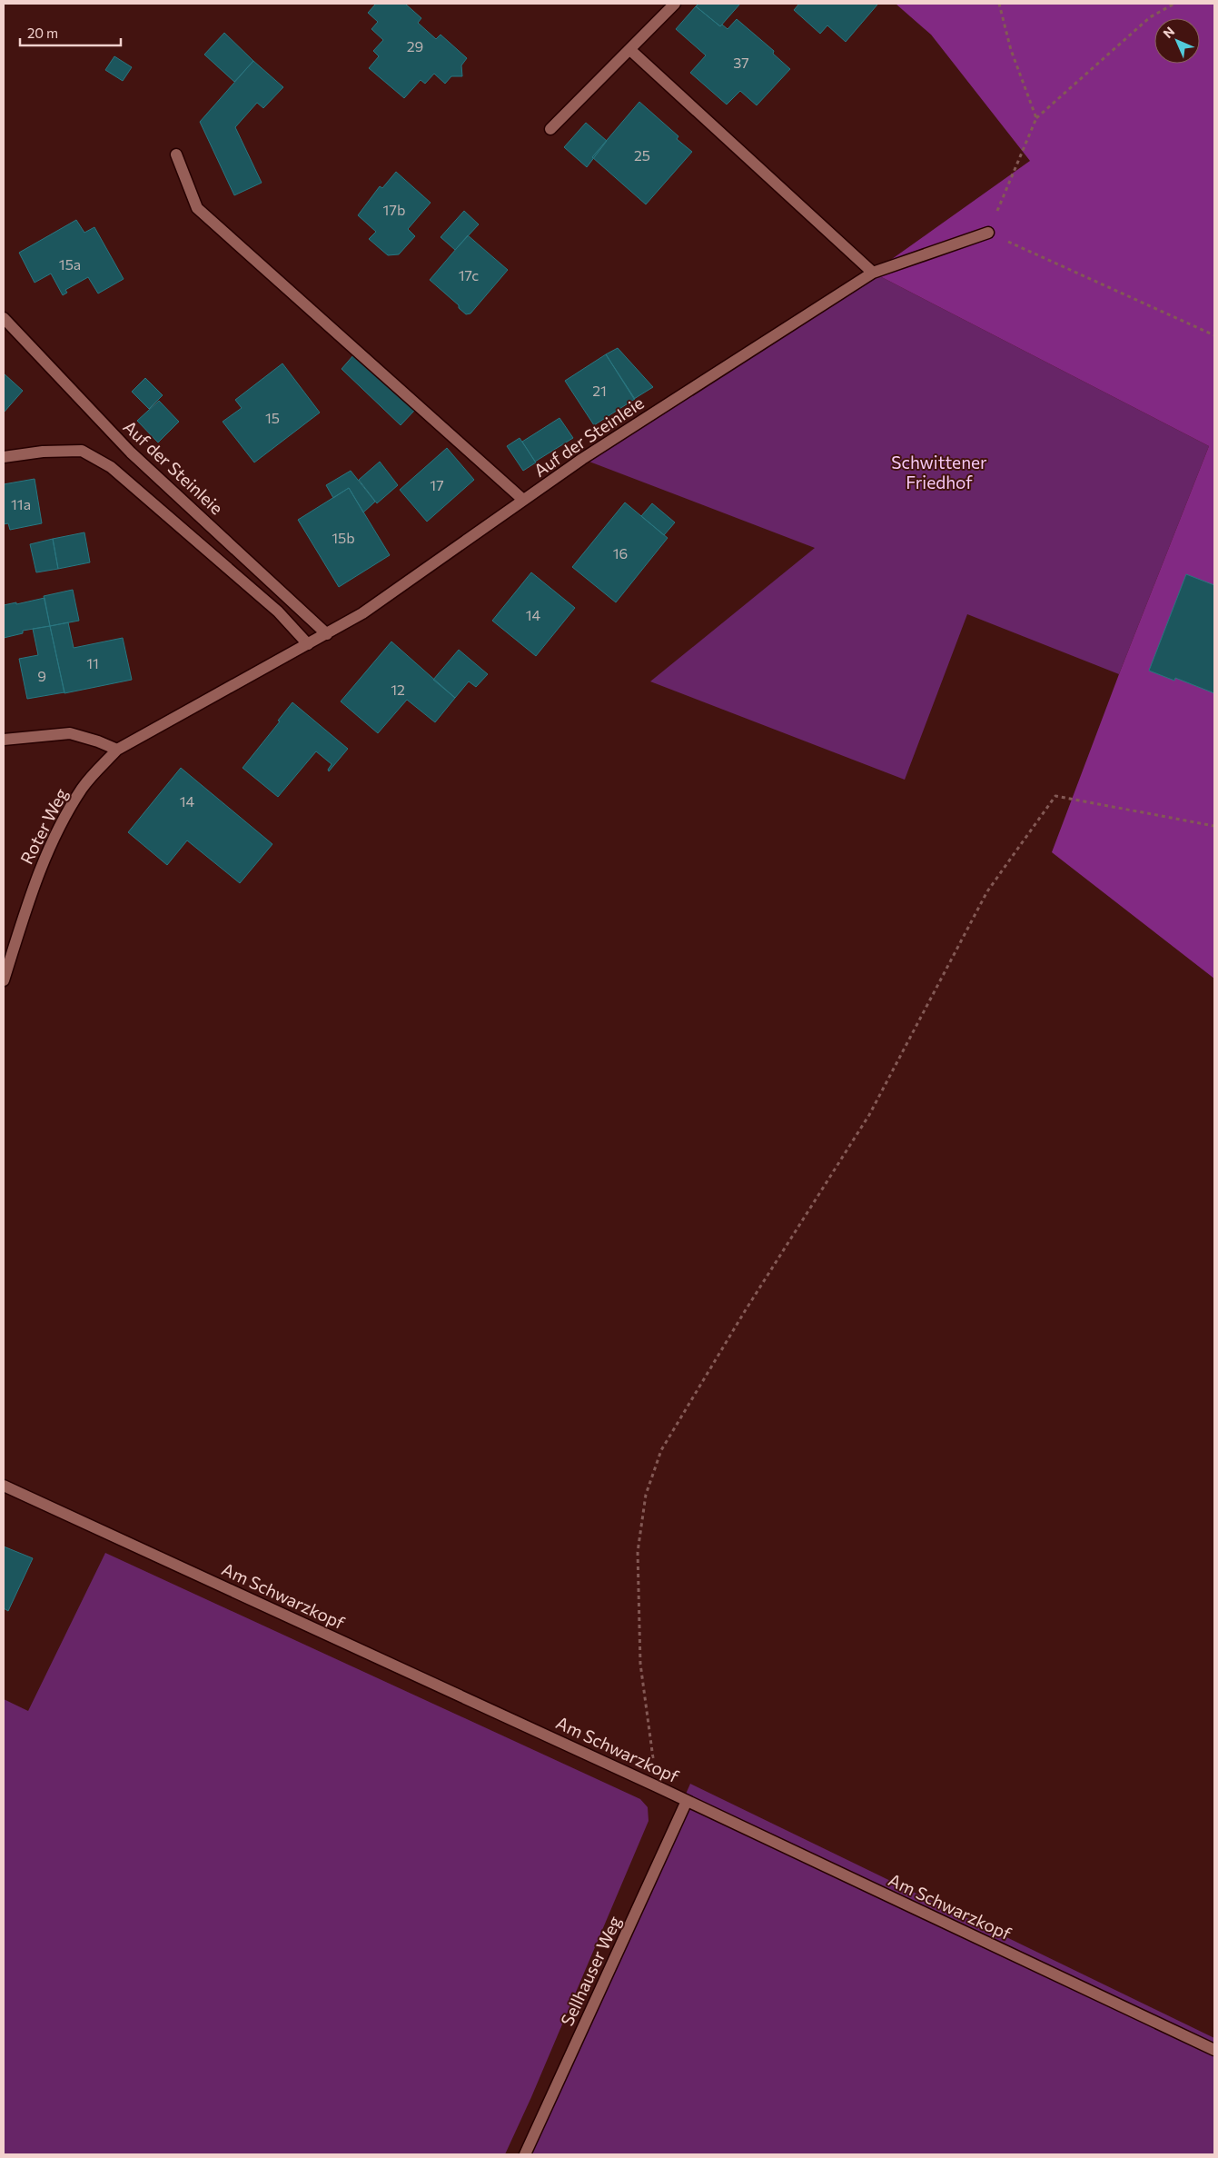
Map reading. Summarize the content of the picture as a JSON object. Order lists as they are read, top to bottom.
{
  "streets": {
    "street": [
      "Auf der Steinleie",
      "Roter Weg",
      "Am Schwarzkopf",
      "Sellhauser Weg"
    ]
  },
  "crossings": [
    ["Auf der Steinleie", "Roter Weg"],
    ["Am Schwarzkopf", "Sellhauser Weg"]
  ],
  "parks": ["Schwittener Friedhof"],
  "house_numbers": [
    "29",
    "37",
    "25",
    "17b",
    "15a",
    "17c",
    "21",
    "15",
    "17",
    "11a",
    "15b",
    "16",
    "14",
    "11",
    "9",
    "12",
    "14"
  ],
  "scale_bar": "20 m",
  "north": "top left"
}
